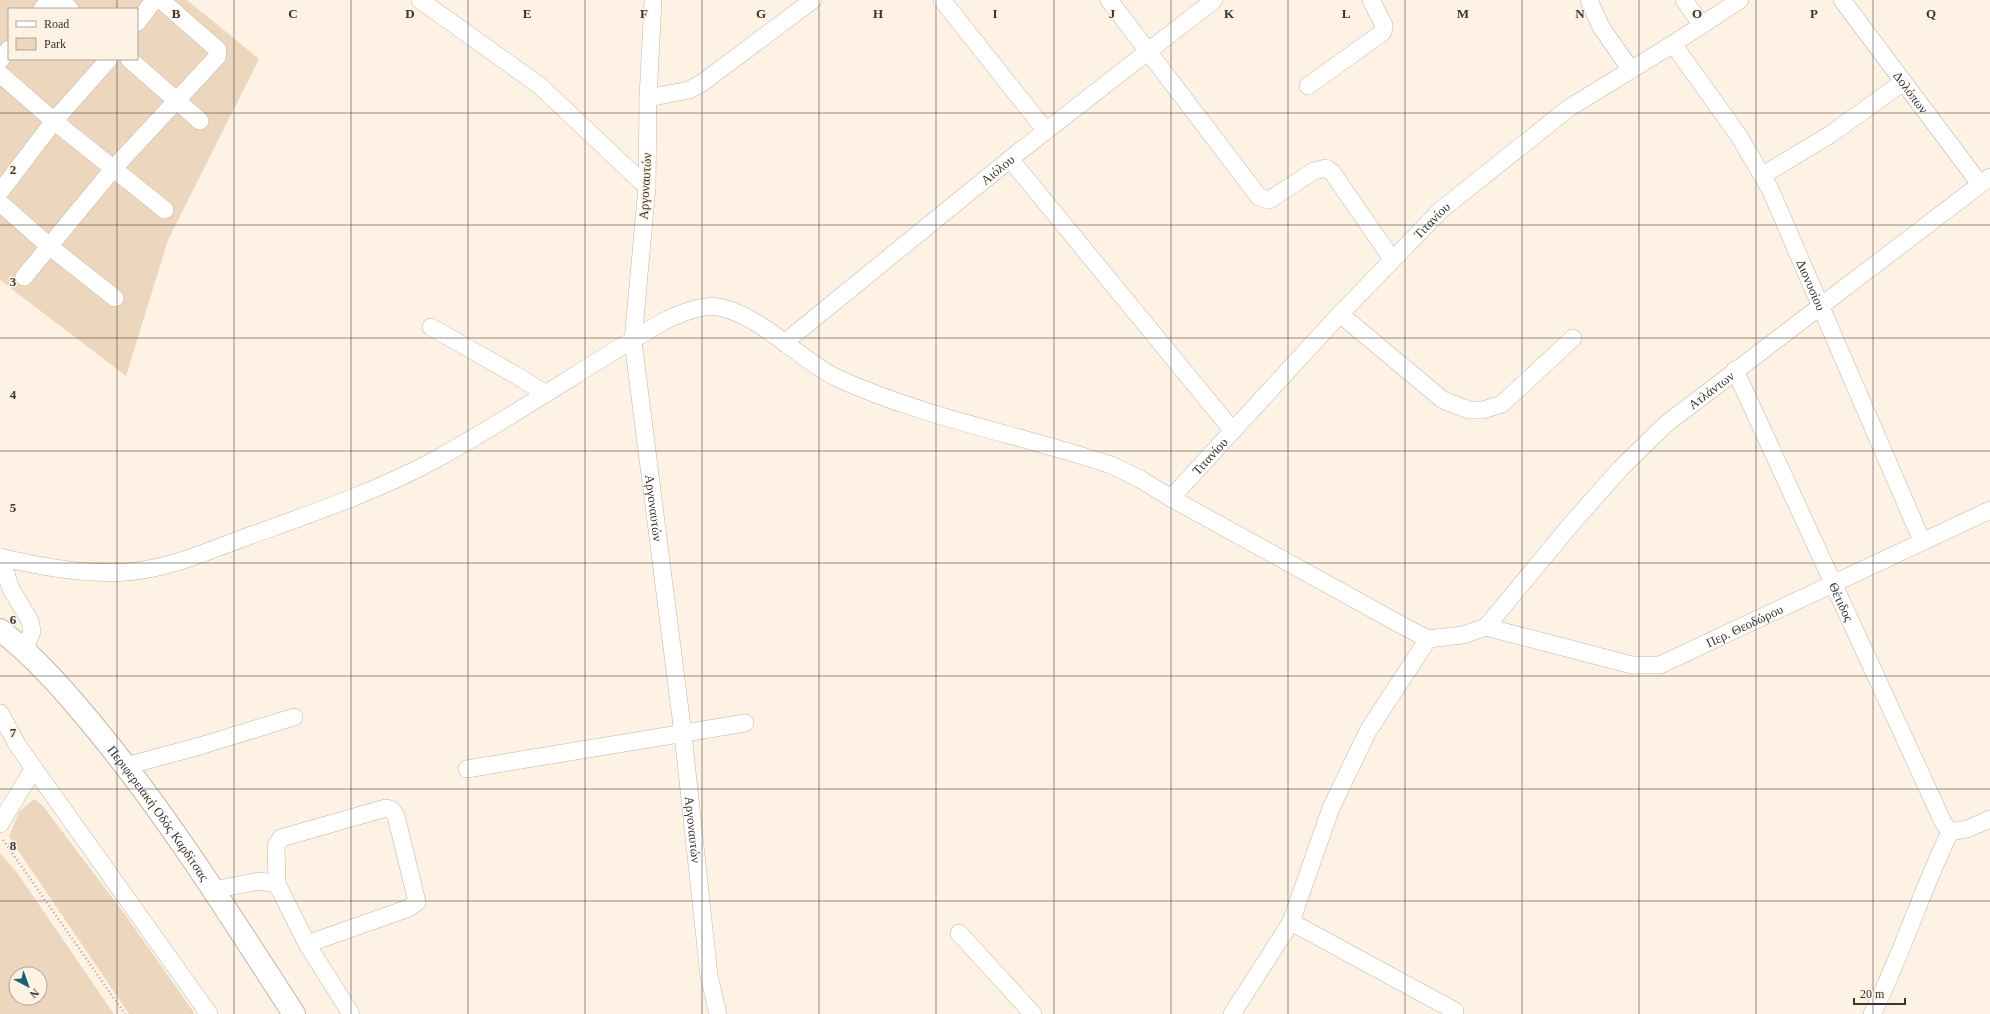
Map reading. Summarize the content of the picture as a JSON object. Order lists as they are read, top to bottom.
{
  "streets": {
    "main road": ["Περιφερειακή Οδός Καρδίτσας"],
    "street": [
      "Δολόπων",
      "Αιόλου",
      "Αργοναυτών",
      "Τιτανίου",
      "Διονυσίου",
      "Ατλάντων",
      "Θέτιδος",
      "Περ. Θεοδώρου"
    ]
  },
  "crossings": [
    ["Δολόπων", "Ατλάντων"],
    ["Τιτανίου", "Διονυσίου"],
    ["Διονυσίου", "Ατλάντων"],
    ["Διονυσίου", "Περ. Θεοδώρου"],
    ["Ατλάντων", "Θέτιδος"],
    ["Ατλάντων", "Περ. Θεοδώρου"],
    ["Θέτιδος", "Περ. Θεοδώρου"]
  ],
  "legend": ["Road", "Park"],
  "scale_bar": "20 m",
  "north": "bottom right",
  "grid": {
    "columns": [
      "B",
      "C",
      "D",
      "E",
      "F",
      "G",
      "H",
      "I",
      "J",
      "K",
      "L",
      "M",
      "N",
      "O",
      "P",
      "Q"
    ],
    "rows": [
      "2",
      "3",
      "4",
      "5",
      "6",
      "7",
      "8"
    ]
  }
}
